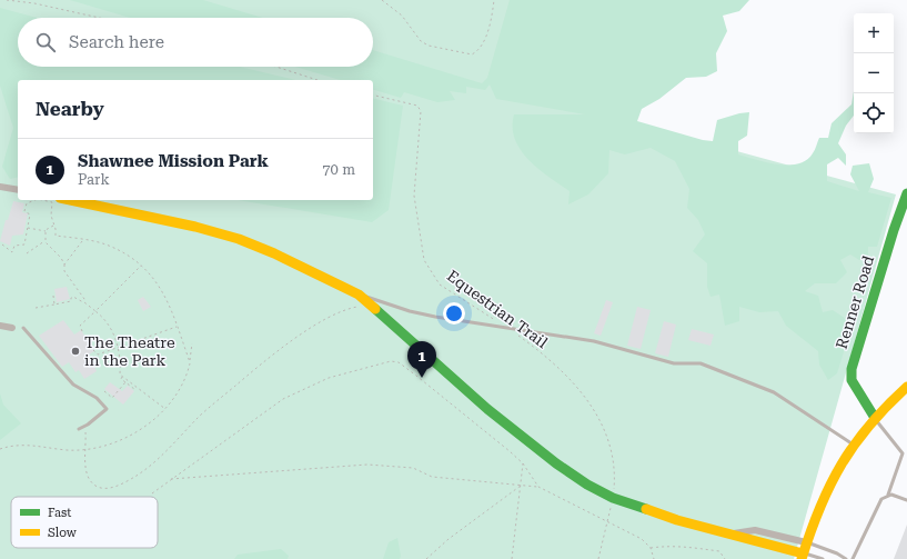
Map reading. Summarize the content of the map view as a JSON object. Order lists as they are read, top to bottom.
{
  "streets": {
    "street": ["Renner Road"],
    "path": ["Equestrian Trail"]
  },
  "places": ["The Theatre in the Park"],
  "legend": ["Fast", "Slow"],
  "page": {
    "map_buttons": ["+", "−"],
    "search": "Search here",
    "heading": "Nearby",
    "list": [
      {
        "mark": "1",
        "name": "Shawnee Mission Park",
        "note": "Park",
        "value": "70 m"
      }
    ],
    "pins": "1"
  }
}
